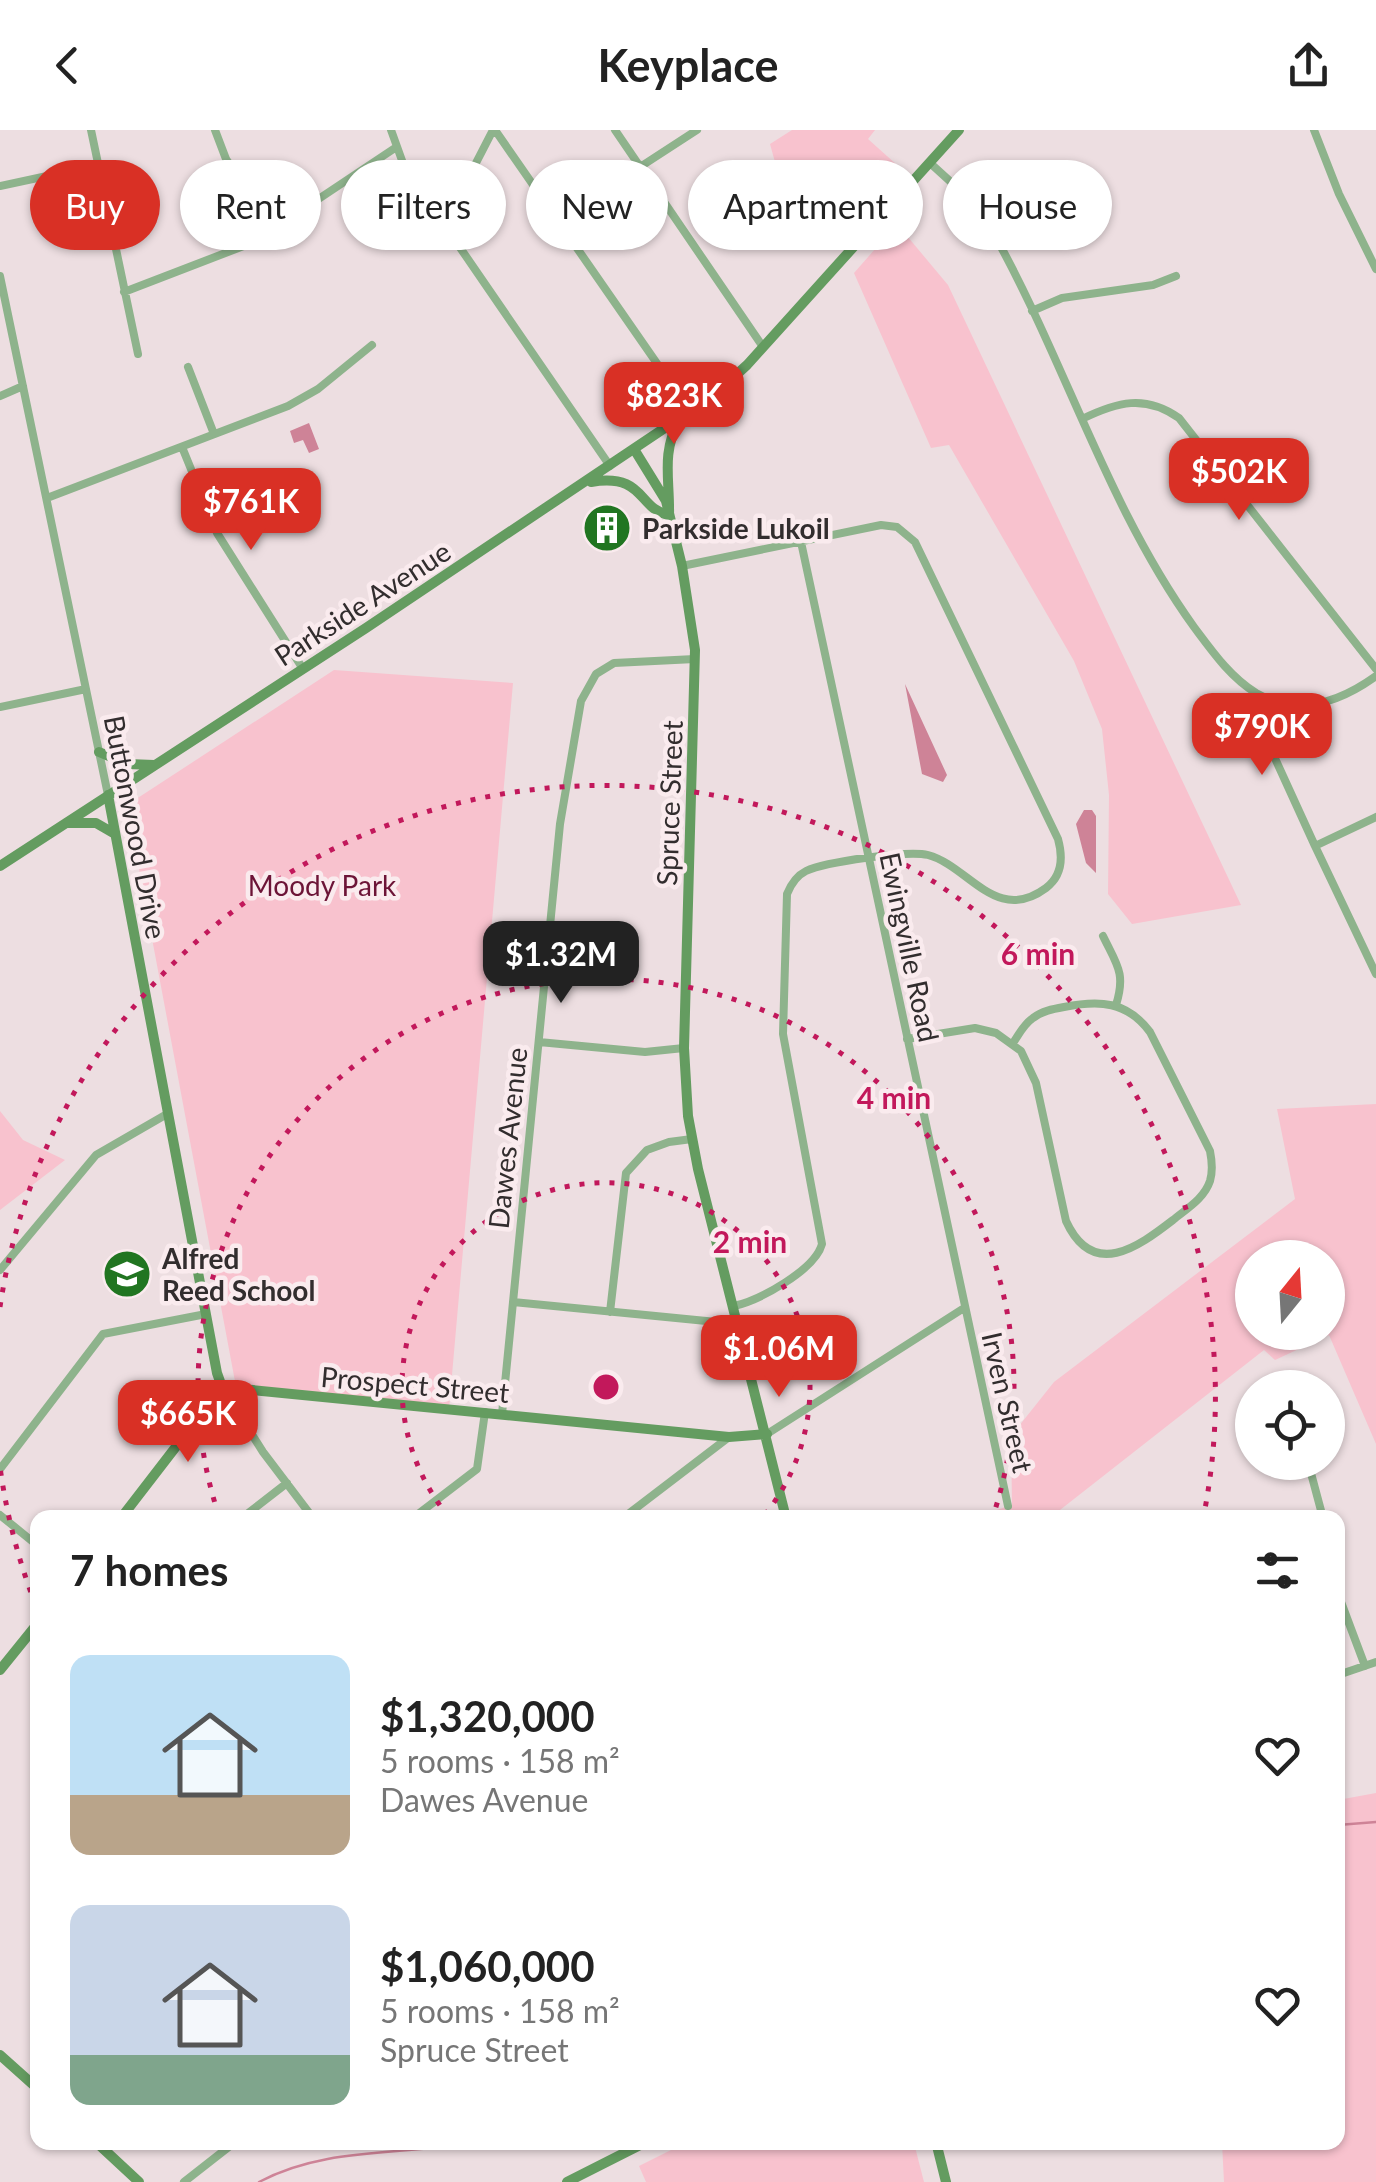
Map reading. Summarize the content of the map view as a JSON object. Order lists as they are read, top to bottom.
{
  "streets": {
    "street": [
      "Parkside Avenue",
      "Spruce Street",
      "Buttonwood Drive",
      "Ewingville Road",
      "Dawes Avenue",
      "Prospect Street",
      "Irven Street"
    ]
  },
  "crossings": [
    ["Parkside Avenue", "Spruce Street"],
    ["Parkside Avenue", "Buttonwood Drive"],
    ["Spruce Street", "Dawes Avenue"],
    ["Spruce Street", "Prospect Street"],
    ["Buttonwood Drive", "Prospect Street"],
    ["Ewingville Road", "Irven Street"],
    ["Dawes Avenue", "Prospect Street"]
  ],
  "parks": ["Moody Park"],
  "places": {
    "building": ["Parkside Lukoil"],
    "school or university": ["Alfred Reed School"]
  },
  "north": "top",
  "page": {
    "header": "Keyplace",
    "chip": [
      "Buy",
      "Rent",
      "Filters",
      "New",
      "Apartment",
      "House"
    ],
    "price": [
      "$823K",
      "$502K",
      "$761K",
      "$790K",
      "$1.32M",
      "$1.06M",
      "$665K"
    ],
    "heading": "7 homes",
    "list": [
      {
        "name": "$1,320,000",
        "note": "5 rooms · 158 m² · Dawes Avenue"
      },
      {
        "name": "$1,060,000",
        "note": "5 rooms · 158 m² · Spruce Street"
      }
    ]
  },
  "rings": ["6 min", "4 min", "2 min"]
}
